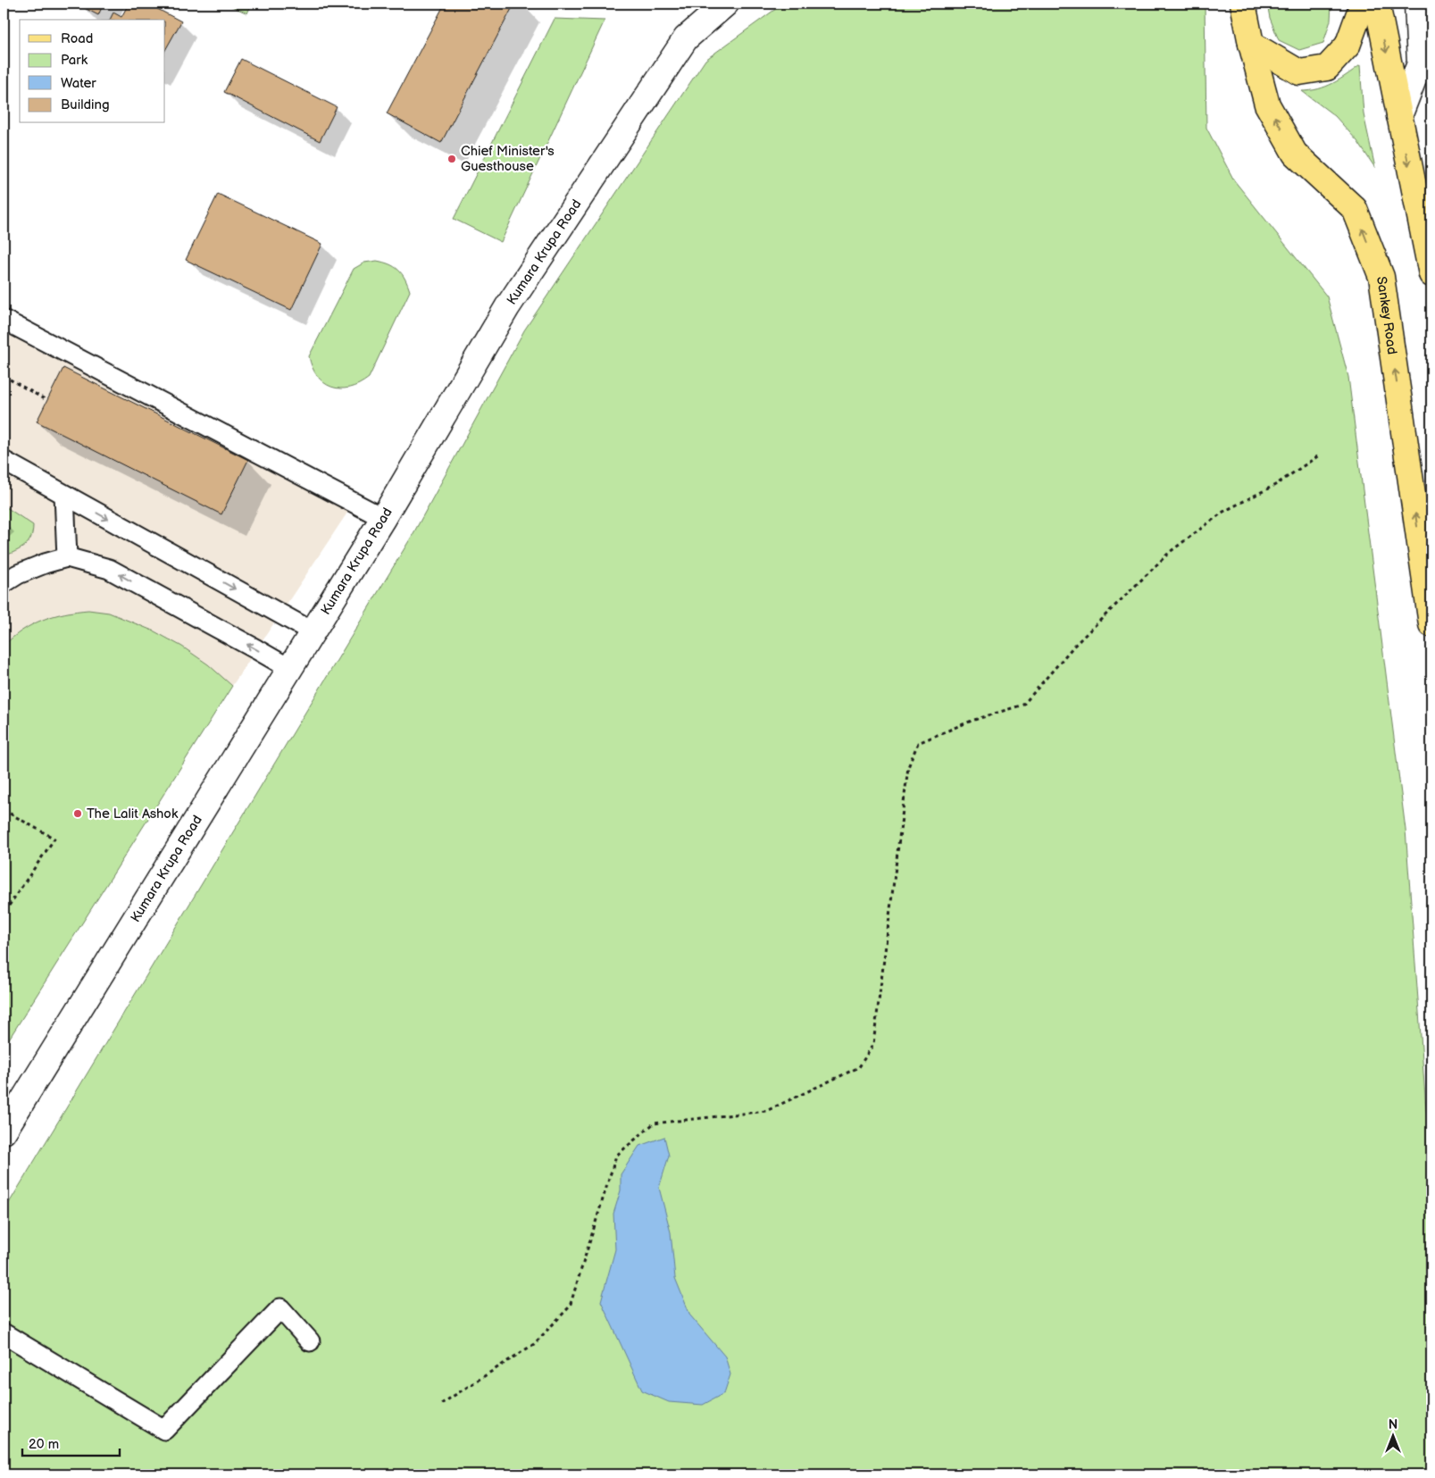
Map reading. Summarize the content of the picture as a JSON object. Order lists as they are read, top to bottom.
{
  "streets": {
    "main road": ["Sankey Road"],
    "street": ["Kumara Krupa Road"]
  },
  "places": ["Chief Minister's Guesthouse", "The Lalit Ashok"],
  "legend": [
    "Road",
    "Park",
    "Water",
    "Building"
  ],
  "scale_bar": "20 m",
  "north": "top"
}
